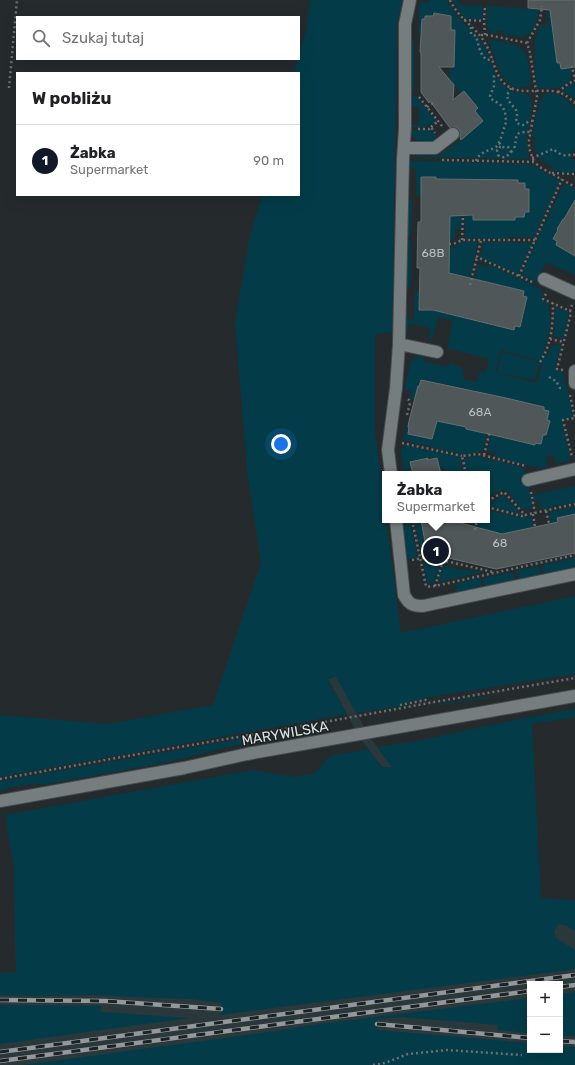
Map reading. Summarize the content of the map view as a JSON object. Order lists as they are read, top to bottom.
{
  "streets": {
    "street": ["MARYWILSKA"]
  },
  "house_numbers": ["68B", "68A", "68"],
  "page": {
    "search": "Szukaj tutaj",
    "heading": "W pobliżu",
    "list": [
      {
        "mark": "1",
        "name": "Żabka",
        "note": "Supermarket",
        "value": "90 m"
      }
    ],
    "popup": ["Żabka", "Supermarket"],
    "pins": "1",
    "map_buttons": ["+", "−"]
  }
}
